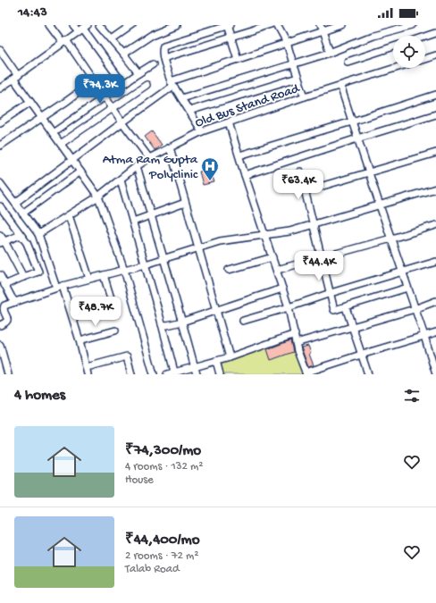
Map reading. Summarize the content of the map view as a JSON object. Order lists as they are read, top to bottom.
{
  "streets": {
    "street": ["Old Bus Stand Road"]
  },
  "places": {
    "hospital": ["Atma Ram Gupta Polyclinic"]
  },
  "page": {
    "status": "14:43",
    "price": [
      "₹74.3K",
      "₹63.4K",
      "₹44.4K",
      "₹48.7K"
    ],
    "heading": "4 homes",
    "list": [
      {
        "name": "₹74,300/mo",
        "note": "4 rooms · 132 m² · House"
      },
      {
        "name": "₹44,400/mo",
        "note": "2 rooms · 72 m² · Talab Road"
      }
    ]
  }
}
